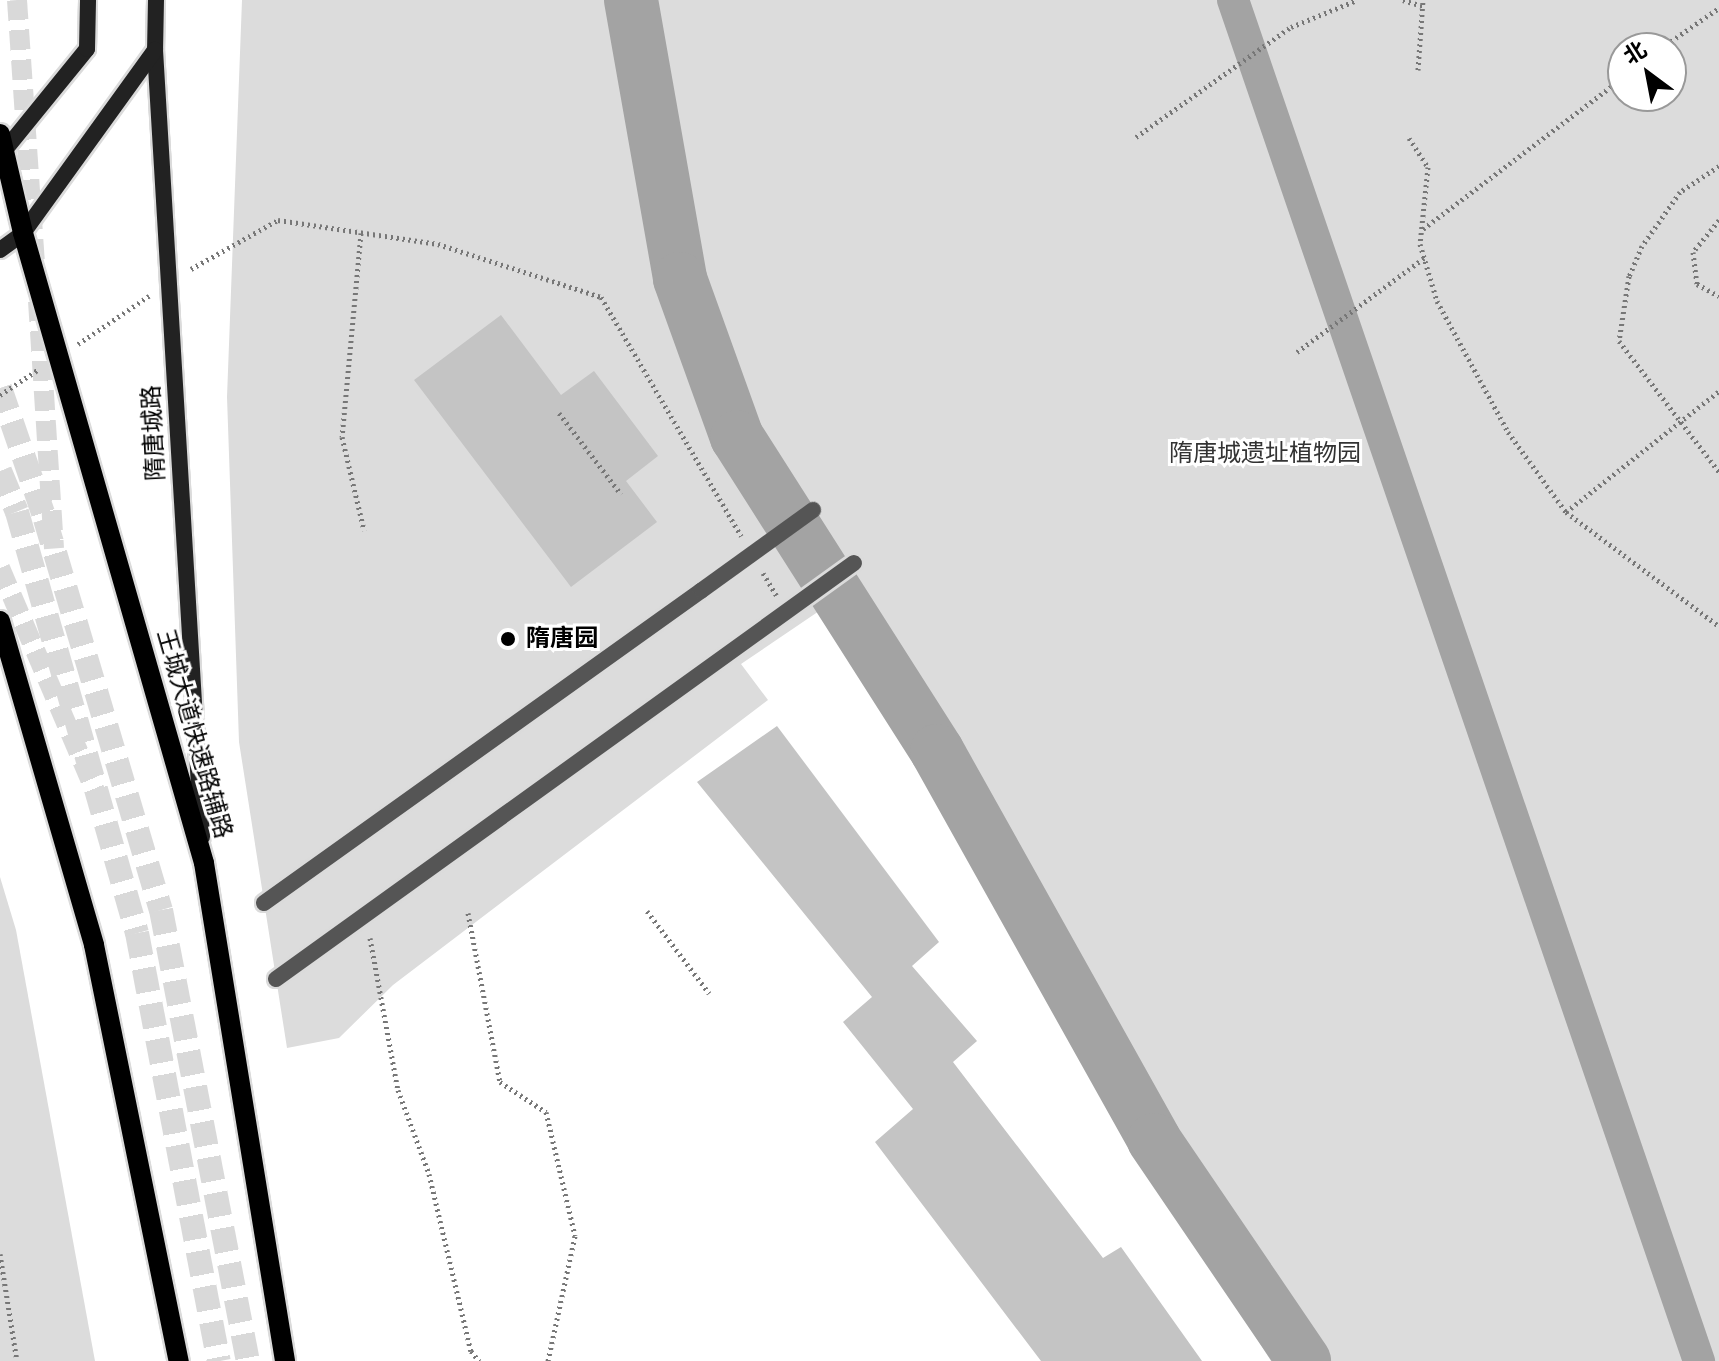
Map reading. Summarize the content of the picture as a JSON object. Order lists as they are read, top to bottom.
{
  "streets": {
    "main road": ["隋唐城路", "王城大道快速路辅路"]
  },
  "crossings": [
    ["隋唐城路", "王城大道快速路辅路"]
  ],
  "parks": ["隋唐城遗址植物园"],
  "places": ["隋唐园"],
  "north": "top left"
}
